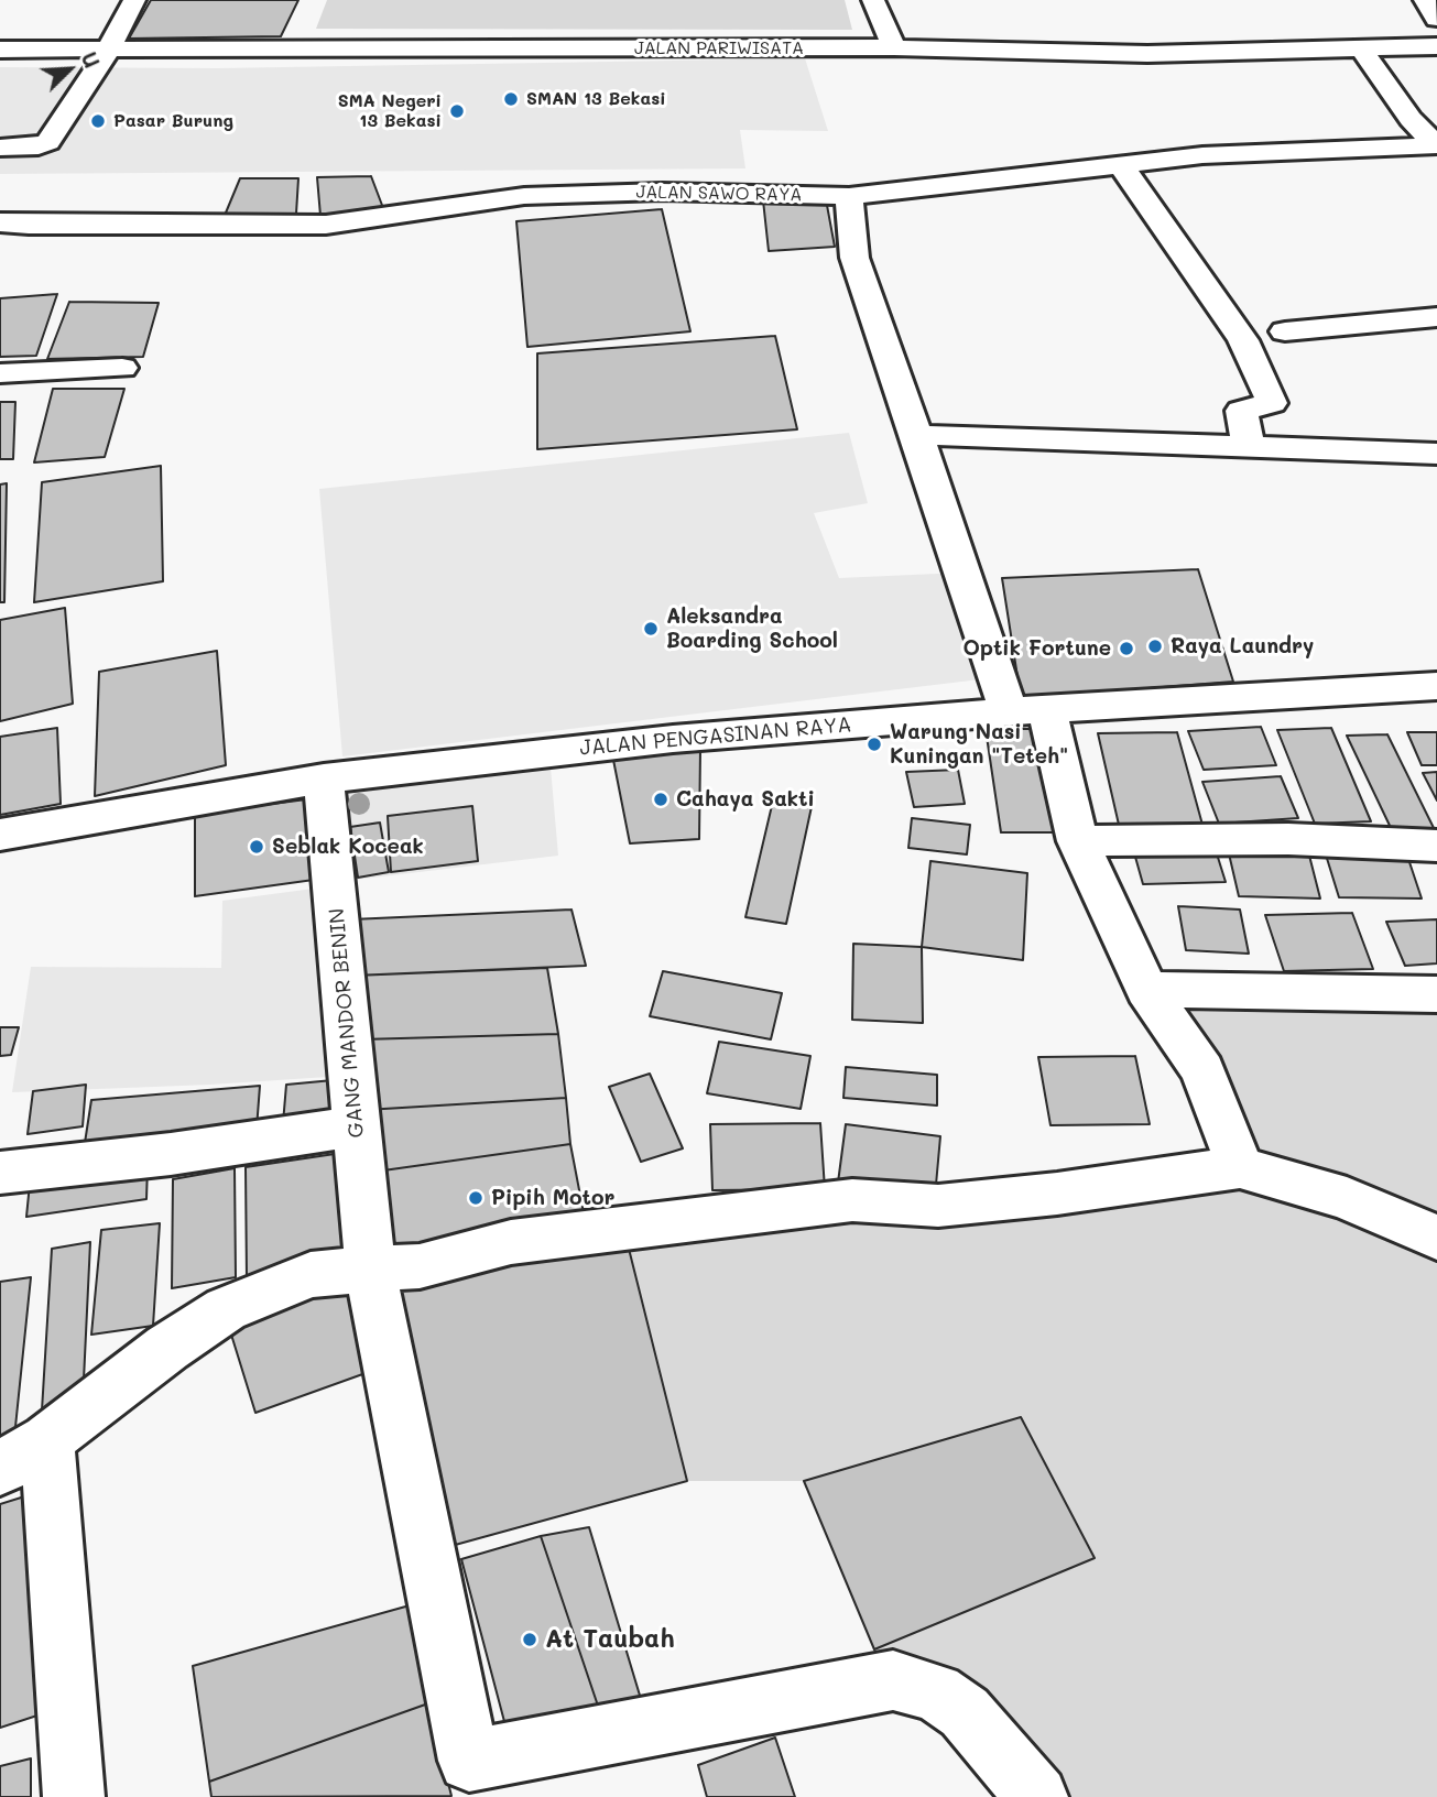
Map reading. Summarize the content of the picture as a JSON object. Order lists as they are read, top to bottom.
{
  "streets": {
    "street": [
      "JALAN PARIWISATA",
      "JALAN SAWO RAYA",
      "JALAN PENGASINAN RAYA",
      "GANG MANDOR BENIN"
    ]
  },
  "crossings": [
    ["JALAN PENGASINAN RAYA", "GANG MANDOR BENIN"]
  ],
  "places": [
    "SMAN 13 Bekasi",
    "SMA Negeri 13 Bekasi",
    "Pasar Burung",
    "Aleksandra Boarding School",
    "Raya Laundry",
    "Optik Fortune",
    "Warung Nasi Kuningan \"Teteh\"",
    "Cahaya Sakti",
    "Seblak Koceak",
    "Pipih Motor",
    "At Taubah"
  ],
  "north": "top right"
}
